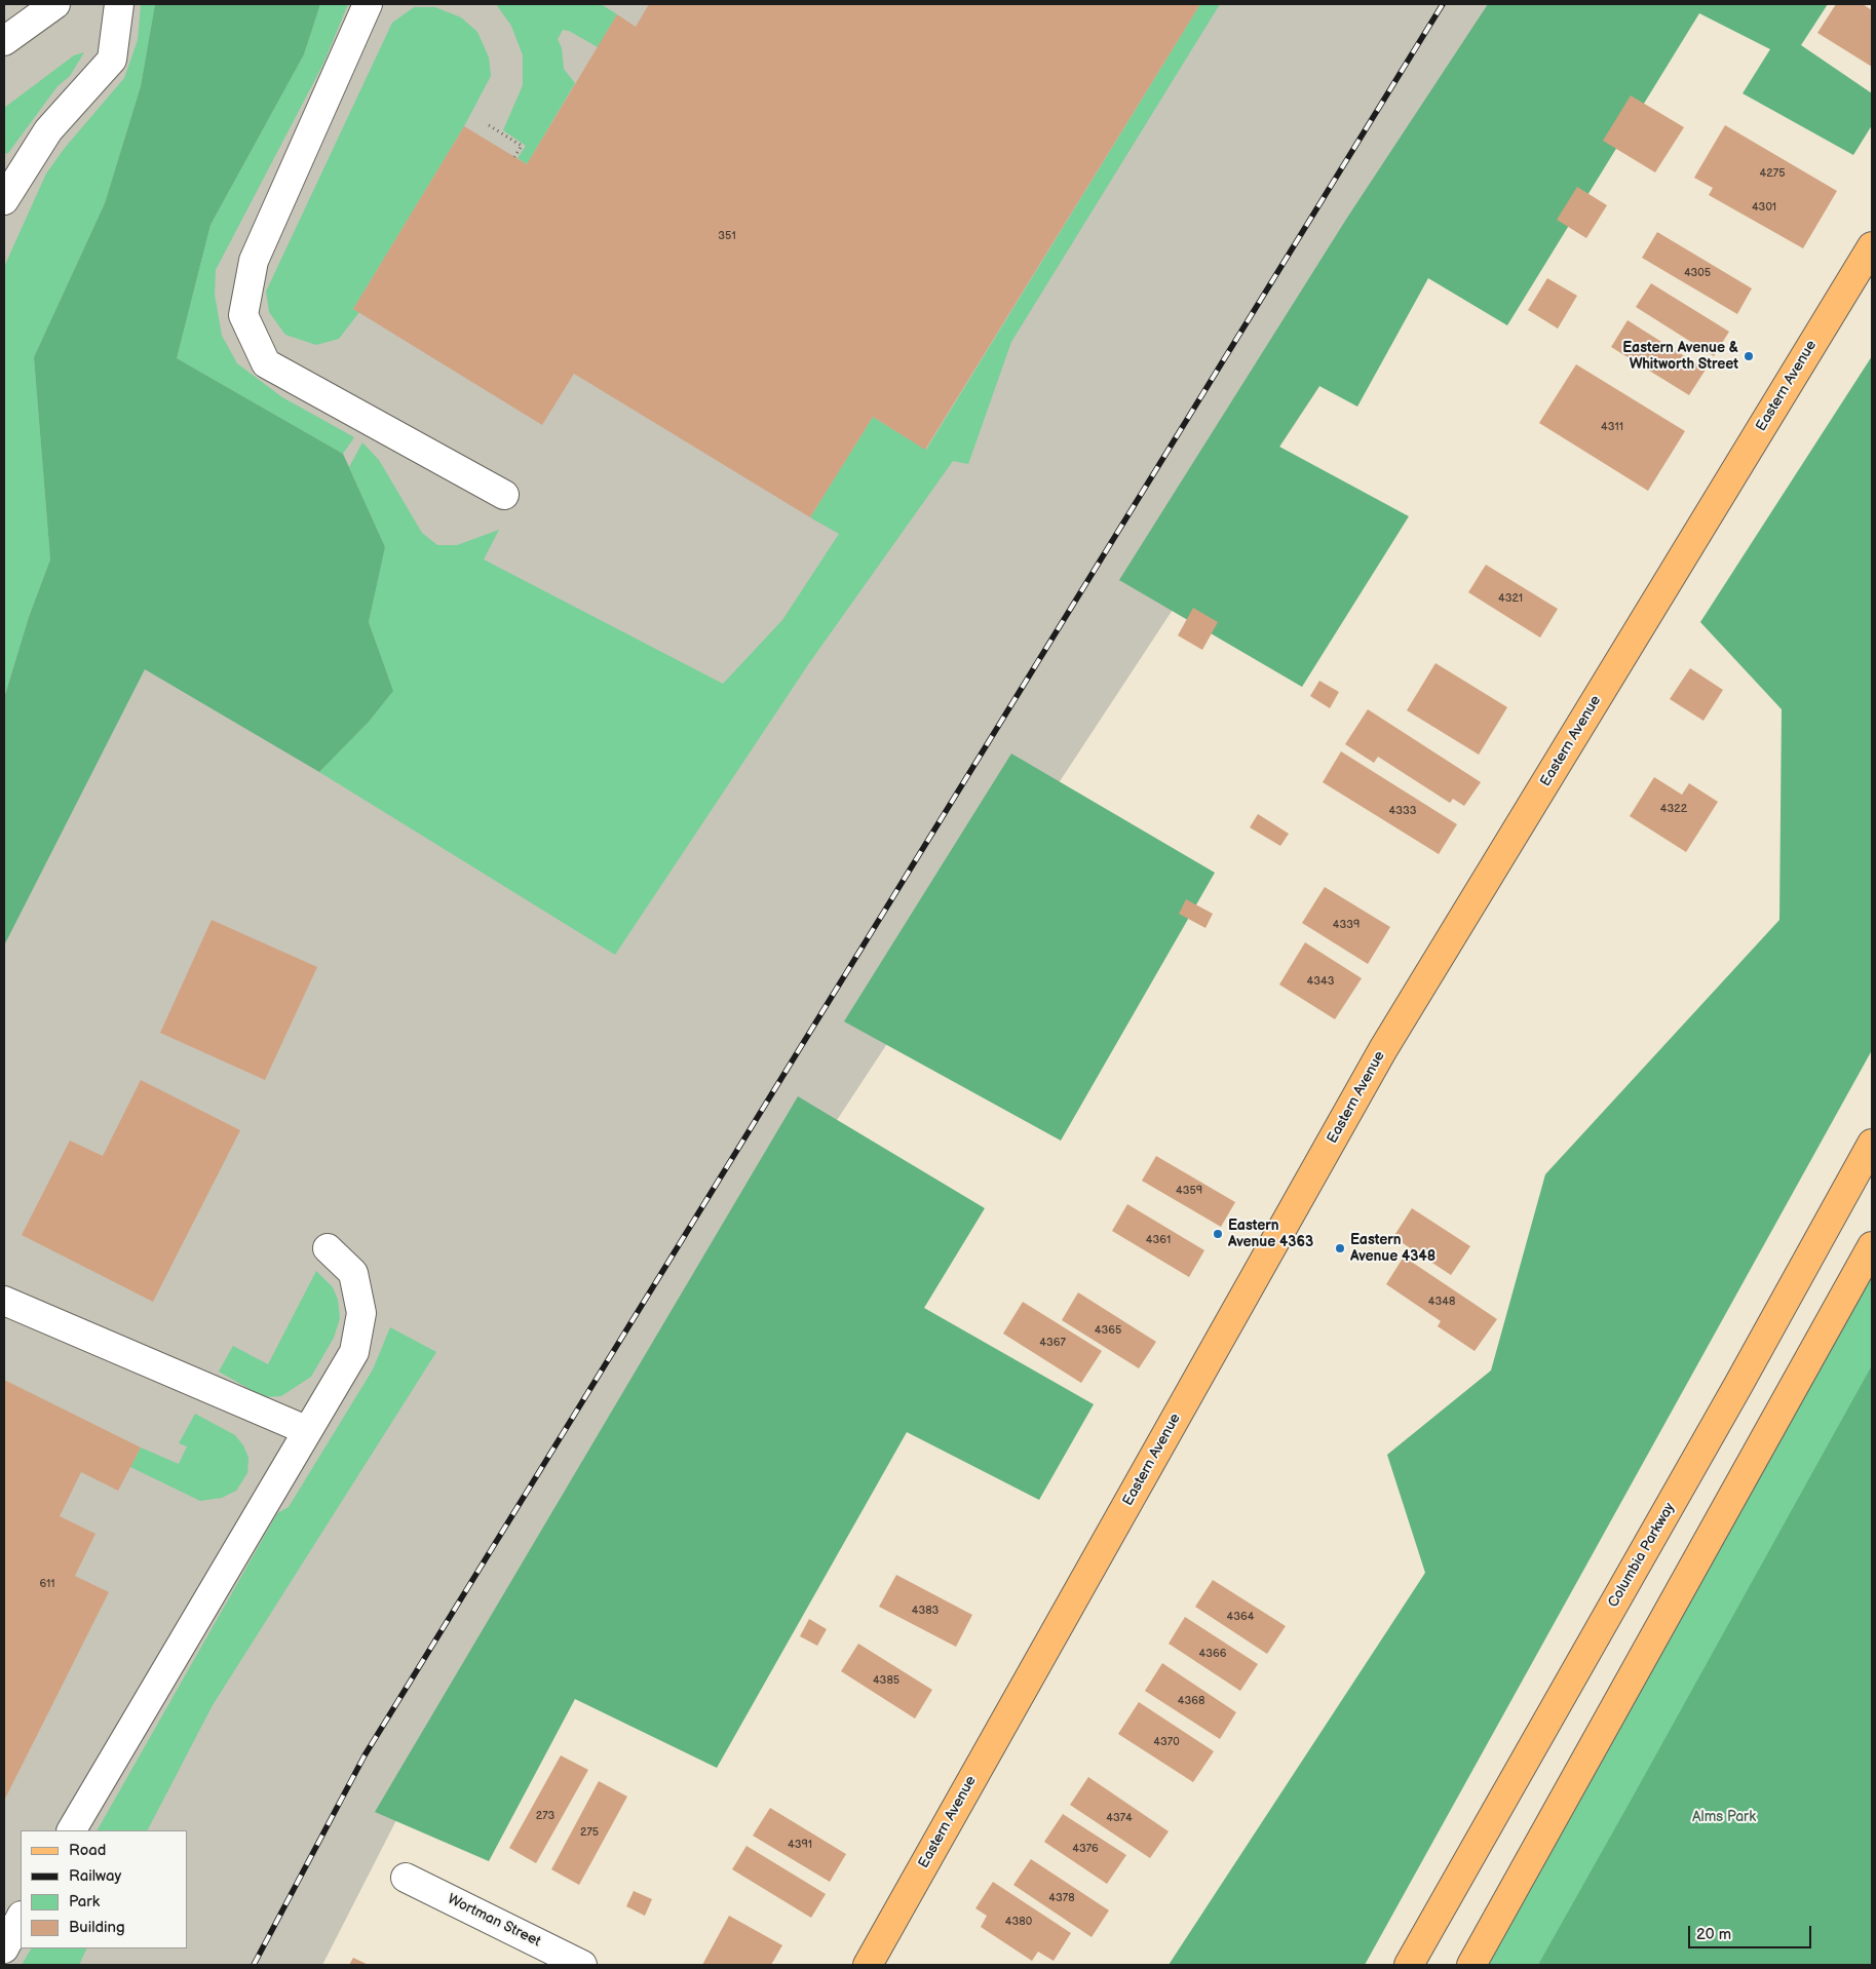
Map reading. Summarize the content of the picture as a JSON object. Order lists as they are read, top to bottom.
{
  "streets": {
    "main road": ["Eastern Avenue", "Columbia Parkway"],
    "street": ["Wortman Street"]
  },
  "parks": ["Alms Park"],
  "places": ["Eastern Avenue & Whitworth Street", "Eastern Avenue 4363", "Eastern Avenue 4348"],
  "house_numbers": [
    "4275",
    "4301",
    "351",
    "4305",
    "4311",
    "4321",
    "4322",
    "4333",
    "4339",
    "4343",
    "4359",
    "4361",
    "4348",
    "4365",
    "4367",
    "611",
    "4383",
    "4364",
    "4366",
    "4385",
    "4368",
    "4370",
    "273",
    "4374",
    "275",
    "4391",
    "4376",
    "4378",
    "4380"
  ],
  "legend": [
    "Road",
    "Railway",
    "Park",
    "Building"
  ],
  "scale_bar": "20 m"
}
